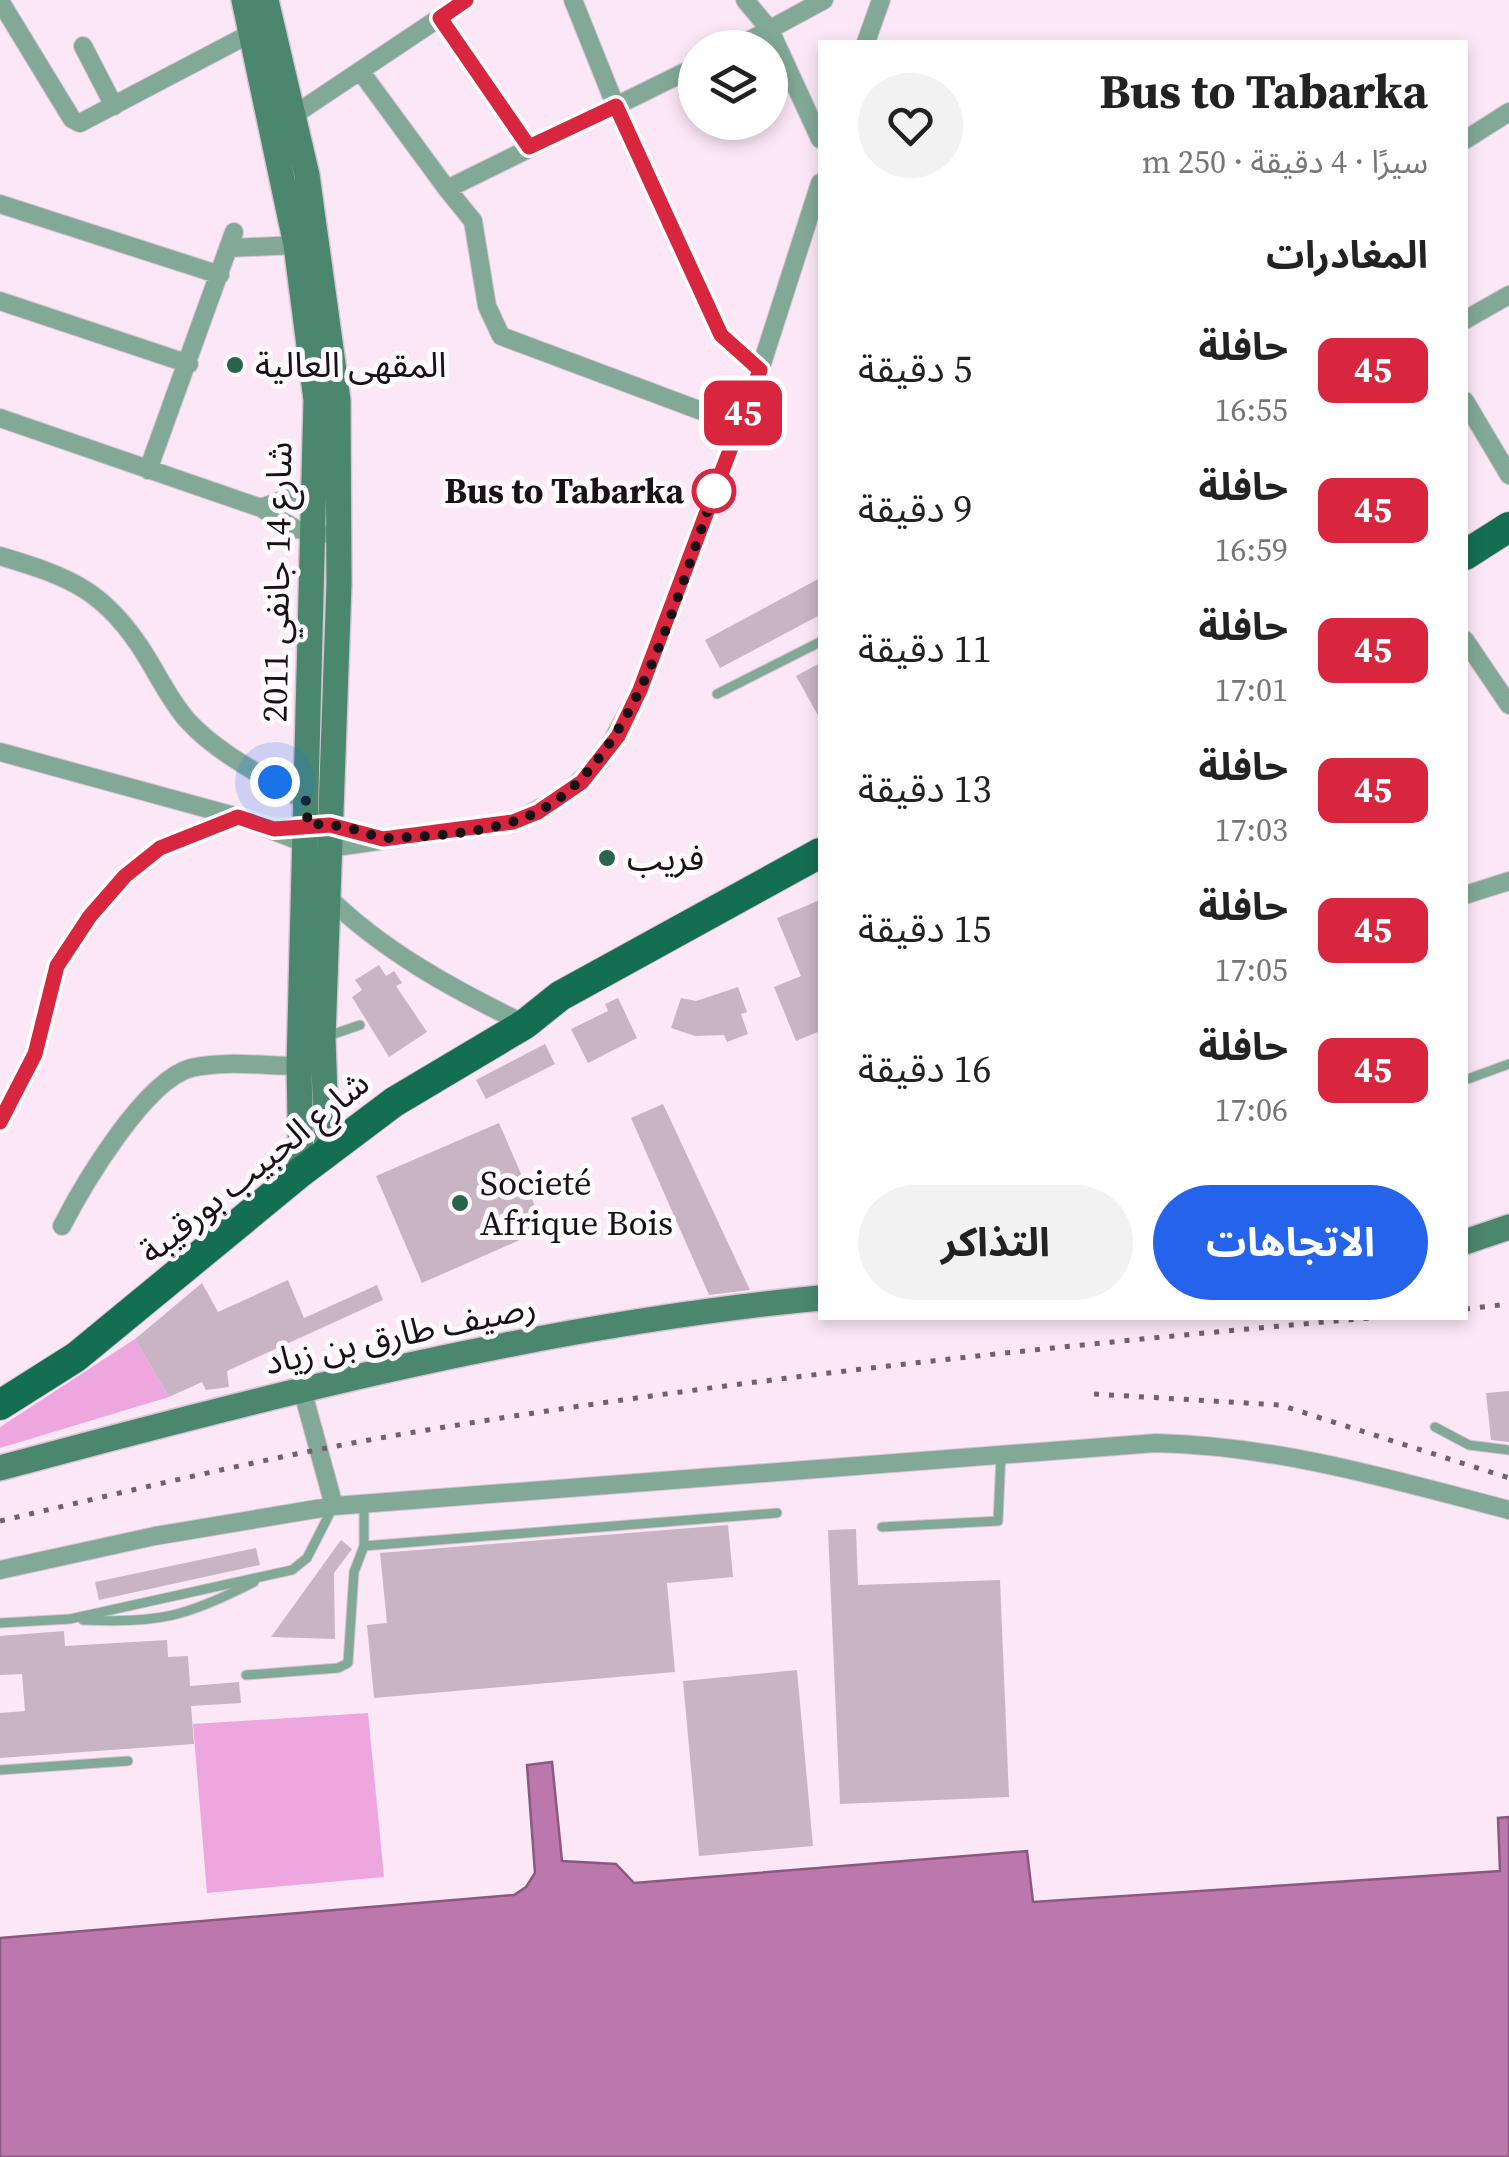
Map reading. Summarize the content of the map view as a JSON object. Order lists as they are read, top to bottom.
{
  "streets": {
    "main road": ["شارع 14 جانفي 2011", "شارع الحبيب بورقيبة", "رصيف طارق بن زياد"]
  },
  "crossings": [
    ["شارع 14 جانفي 2011", "شارع الحبيب بورقيبة"]
  ],
  "places": [
    "المقهى العالية",
    "Bus to Tabarka",
    "فريب",
    "Societé Afrique Bois"
  ],
  "lines": ["bus line 45"],
  "page": {
    "on_map": "45",
    "heading": [
      ["Bus to Tabarka", "سيرًا · 4 دقيقة · 250 m"],
      "المغادرات"
    ],
    "list": [
      {
        "mark": "45",
        "name": "حافلة",
        "note": "16:55",
        "value": "5 دقيقة"
      },
      {
        "mark": "45",
        "name": "حافلة",
        "note": "16:59",
        "value": "9 دقيقة"
      },
      {
        "mark": "45",
        "name": "حافلة",
        "note": "17:01",
        "value": "11 دقيقة"
      },
      {
        "mark": "45",
        "name": "حافلة",
        "note": "17:03",
        "value": "13 دقيقة"
      },
      {
        "mark": "45",
        "name": "حافلة",
        "note": "17:05",
        "value": "15 دقيقة"
      },
      {
        "mark": "45",
        "name": "حافلة",
        "note": "17:06",
        "value": "16 دقيقة"
      }
    ],
    "buttons": ["الاتجاهات", "التذاكر"]
  }
}
